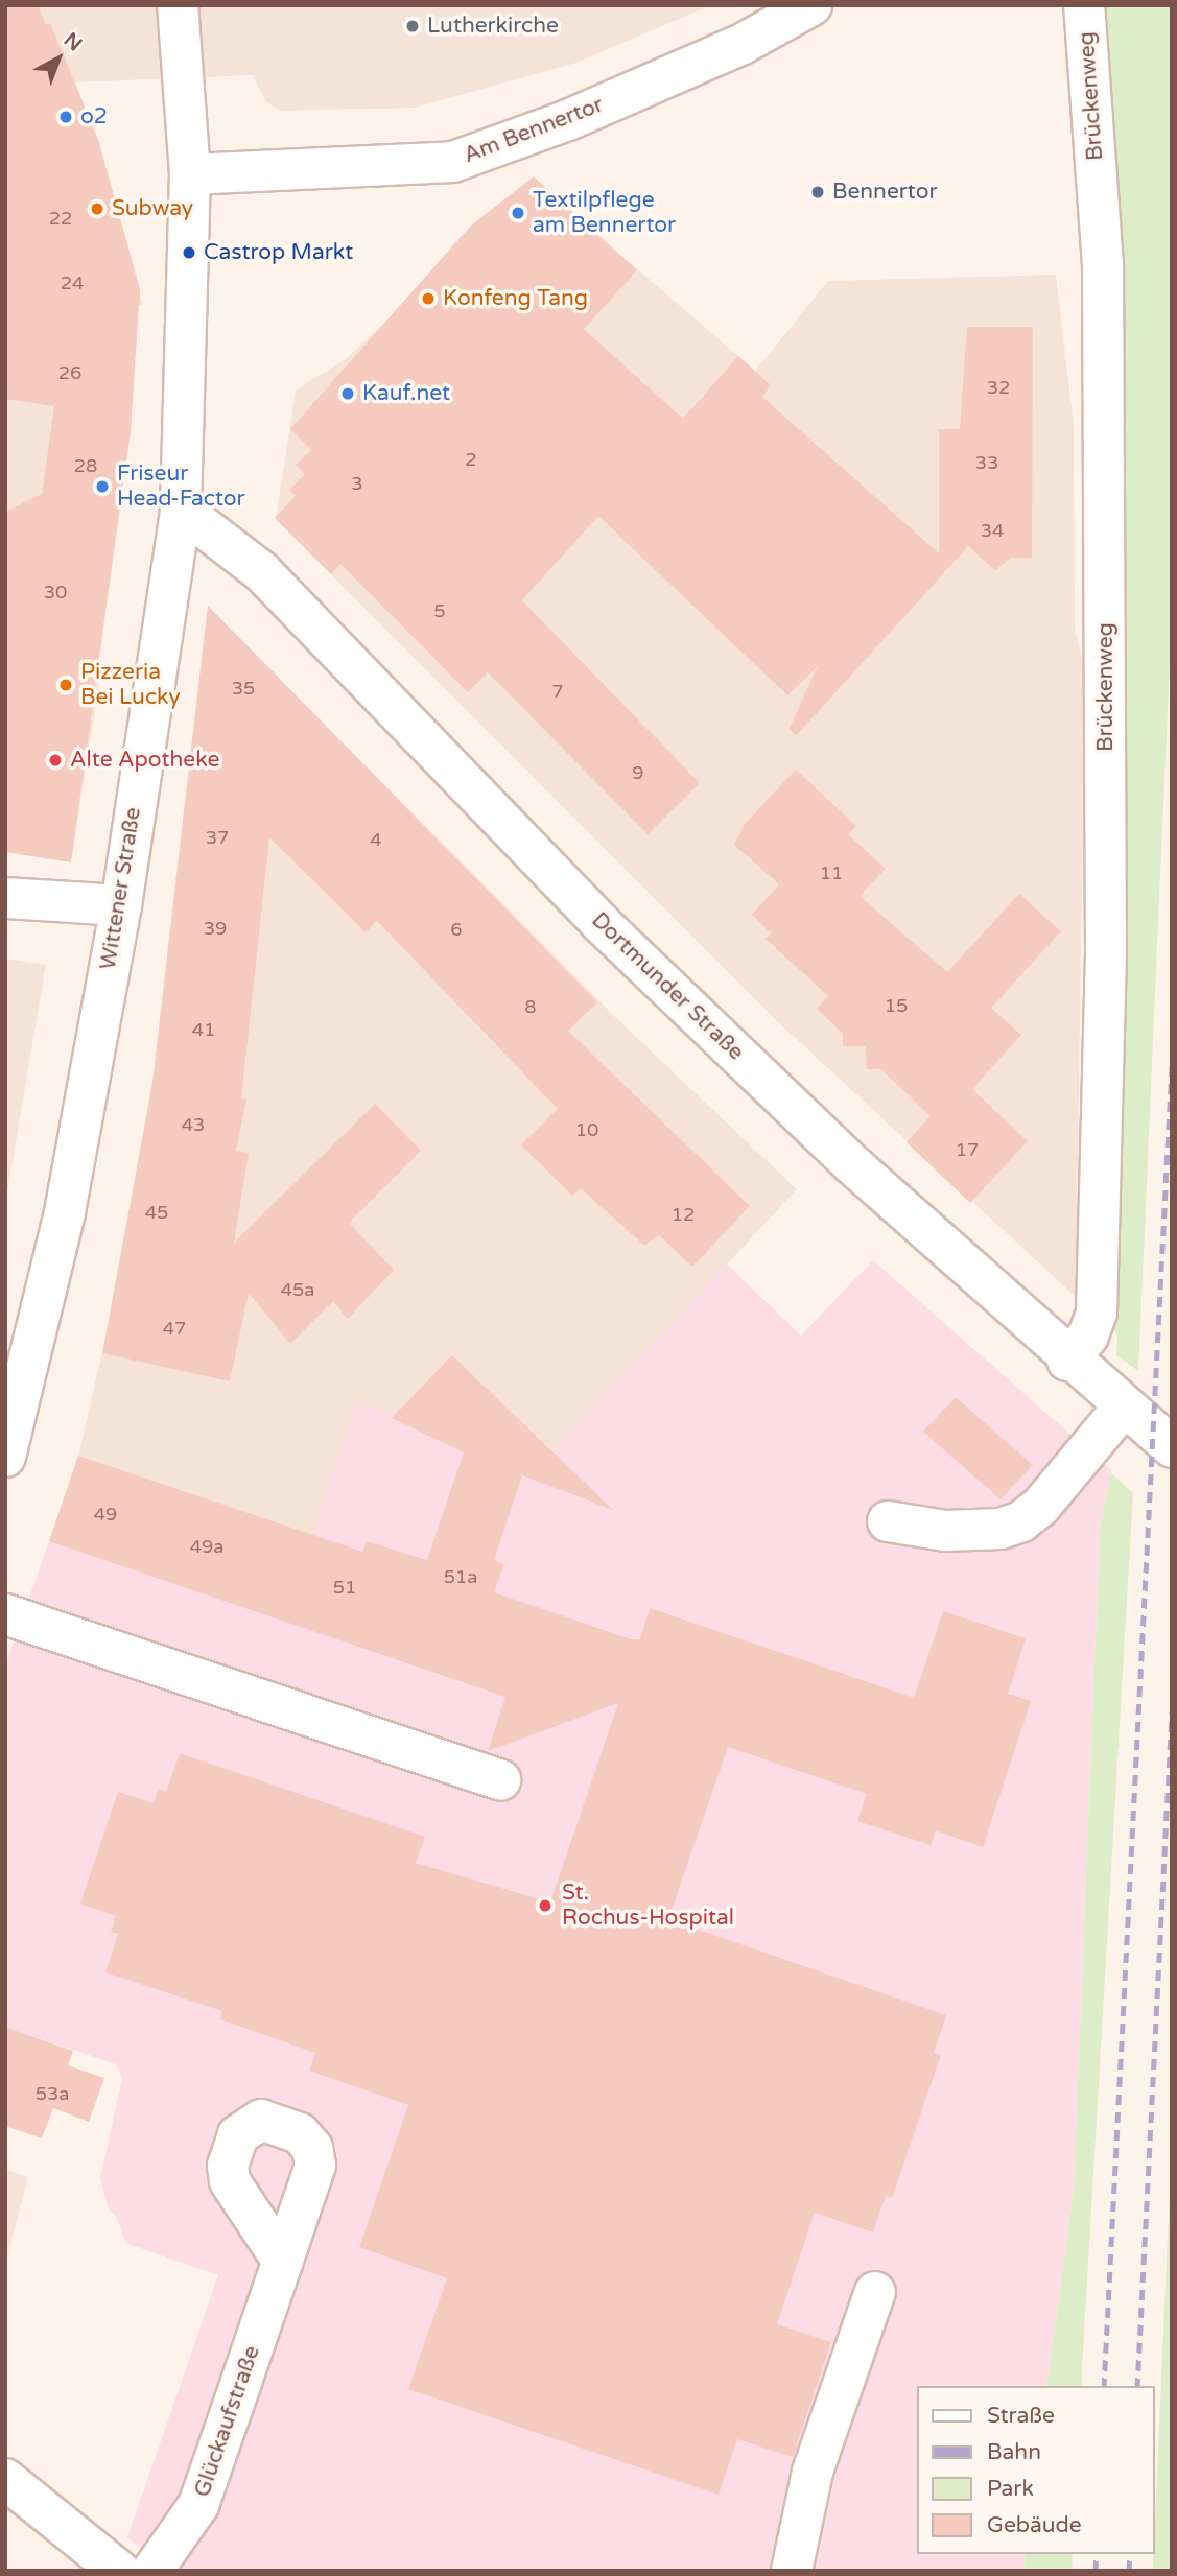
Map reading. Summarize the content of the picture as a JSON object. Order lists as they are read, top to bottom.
{
  "streets": {
    "street": [
      "Brückenweg",
      "Am Bennertor",
      "Wittener Straße",
      "Dortmunder Straße",
      "Glückaufstraße"
    ]
  },
  "crossings": [
    ["Brückenweg", "Dortmunder Straße"],
    ["Am Bennertor", "Wittener Straße"],
    ["Wittener Straße", "Dortmunder Straße"]
  ],
  "places": [
    "Lutherkirche",
    "o2",
    "Bennertor",
    "Subway",
    "Textilpflege am Bennertor",
    "Castrop Markt",
    "Konfeng Tang",
    "Kauf.net",
    "Friseur Head-Factor",
    "Pizzeria Bei Lucky",
    "Alte Apotheke",
    "St. Rochus-Hospital"
  ],
  "house_numbers": [
    "22",
    "24",
    "26",
    "32",
    "2",
    "33",
    "28",
    "3",
    "34",
    "30",
    "5",
    "35",
    "7",
    "9",
    "37",
    "4",
    "11",
    "39",
    "6",
    "15",
    "8",
    "41",
    "43",
    "10",
    "17",
    "45",
    "12",
    "45a",
    "47",
    "49",
    "49a",
    "51a",
    "51",
    "53a"
  ],
  "legend": [
    "Straße",
    "Bahn",
    "Park",
    "Gebäude"
  ],
  "north": "top right"
}
